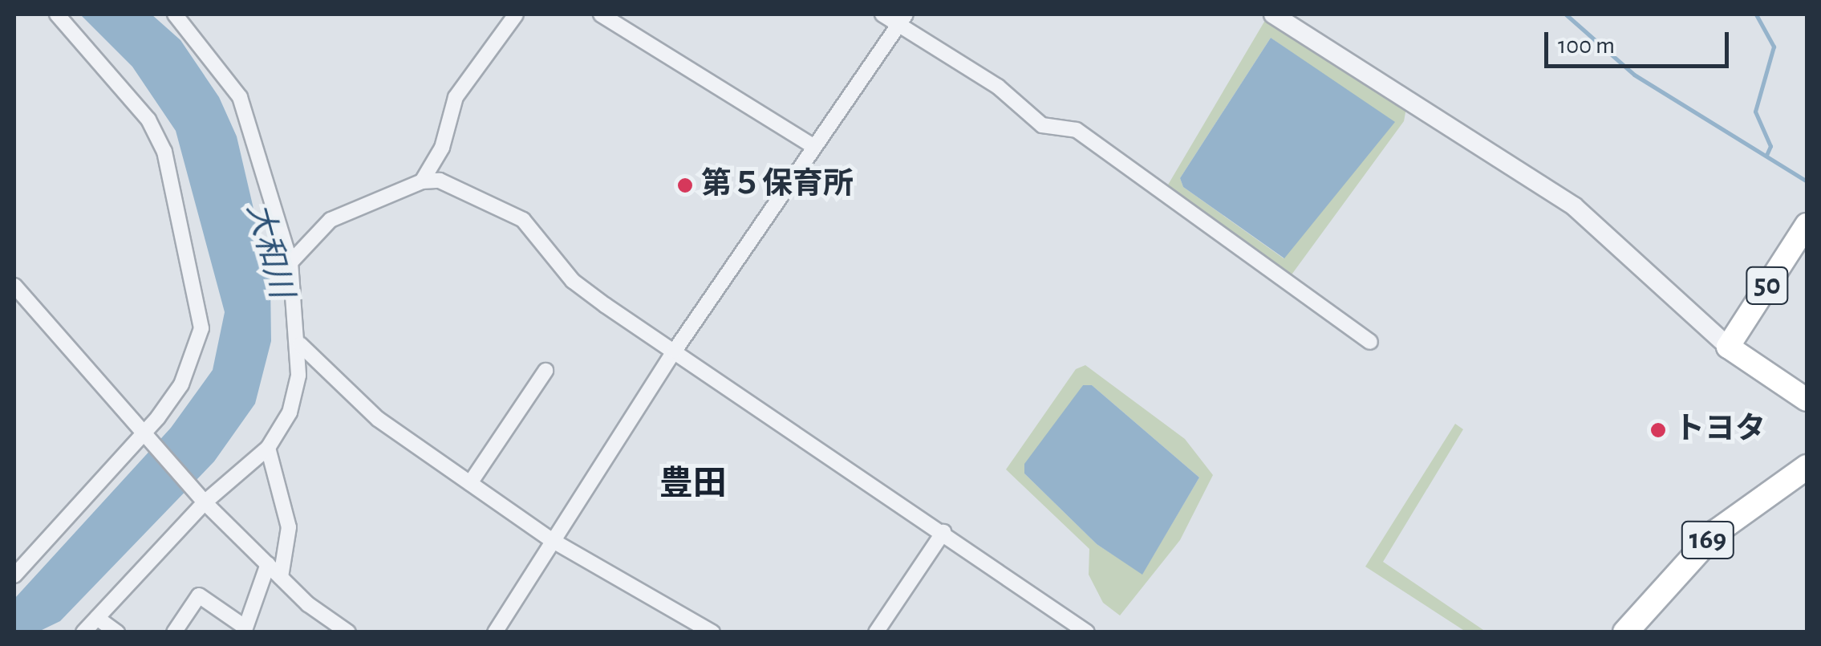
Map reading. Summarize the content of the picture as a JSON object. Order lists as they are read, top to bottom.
{
  "streets": {
    "highway": ["169"],
    "main road": ["50"]
  },
  "districts": ["豊田"],
  "water": ["大和川"],
  "places": ["第５保育所", "トヨタ"],
  "scale_bar": "100 m"
}
